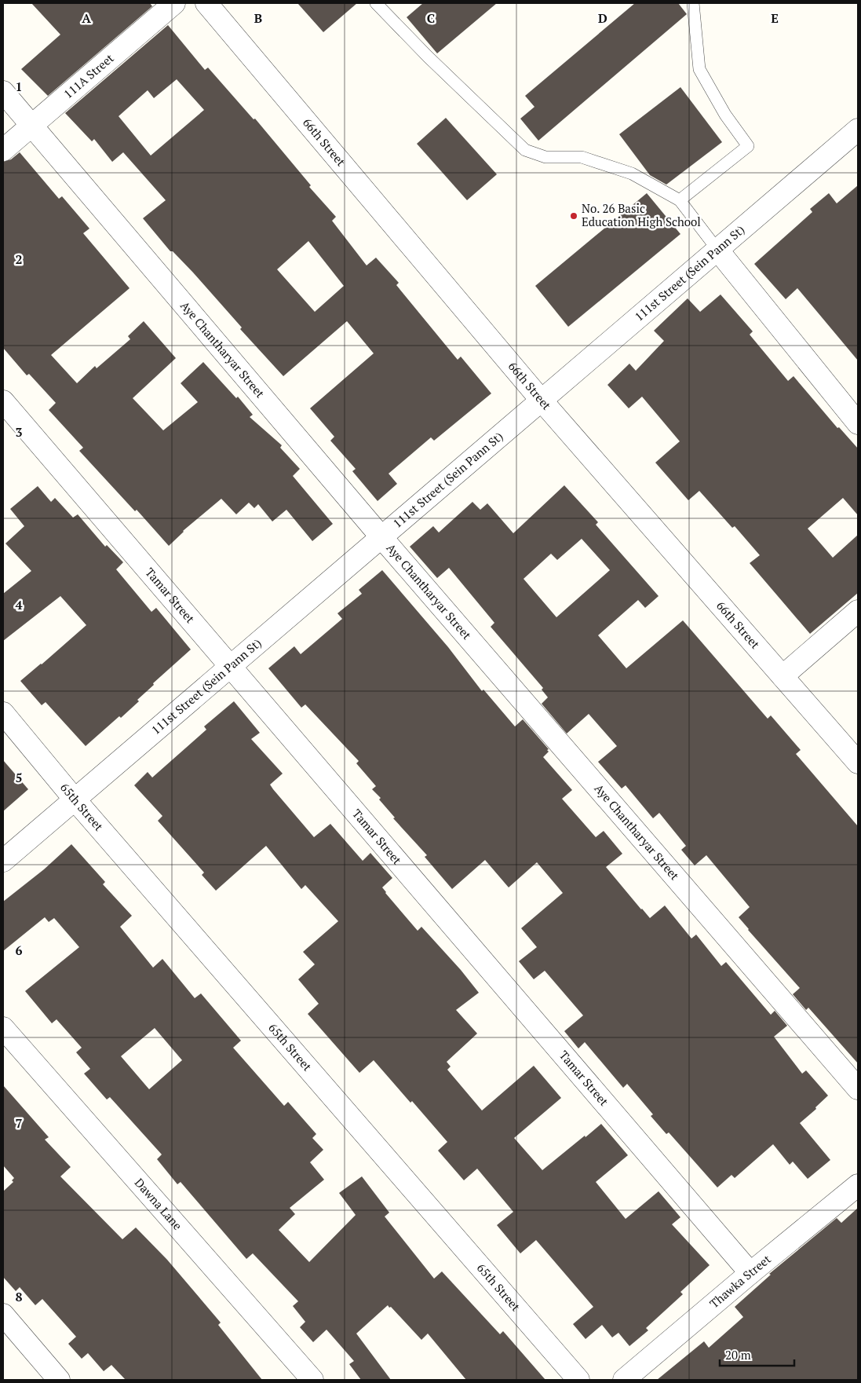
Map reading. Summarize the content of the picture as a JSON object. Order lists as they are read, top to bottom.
{
  "streets": {
    "street": [
      "111A Street",
      "66th Street",
      "111st Street (Sein Pann St)",
      "Aye Chantharyar Street",
      "Tamar Street",
      "65th Street",
      "Dawna Lane",
      "Thawka Street"
    ]
  },
  "crossings": [
    ["111A Street", "Aye Chantharyar Street"],
    ["66th Street", "111st Street (Sein Pann St)"],
    ["111st Street (Sein Pann St)", "Aye Chantharyar Street"],
    ["111st Street (Sein Pann St)", "Tamar Street"],
    ["111st Street (Sein Pann St)", "65th Street"],
    ["Tamar Street", "Thawka Street"]
  ],
  "places": ["No. 26 Basic Education High School"],
  "scale_bar": "20 m",
  "grid": {
    "columns": [
      "A",
      "B",
      "C",
      "D",
      "E"
    ],
    "rows": [
      "1",
      "2",
      "3",
      "4",
      "5",
      "6",
      "7",
      "8"
    ]
  }
}
